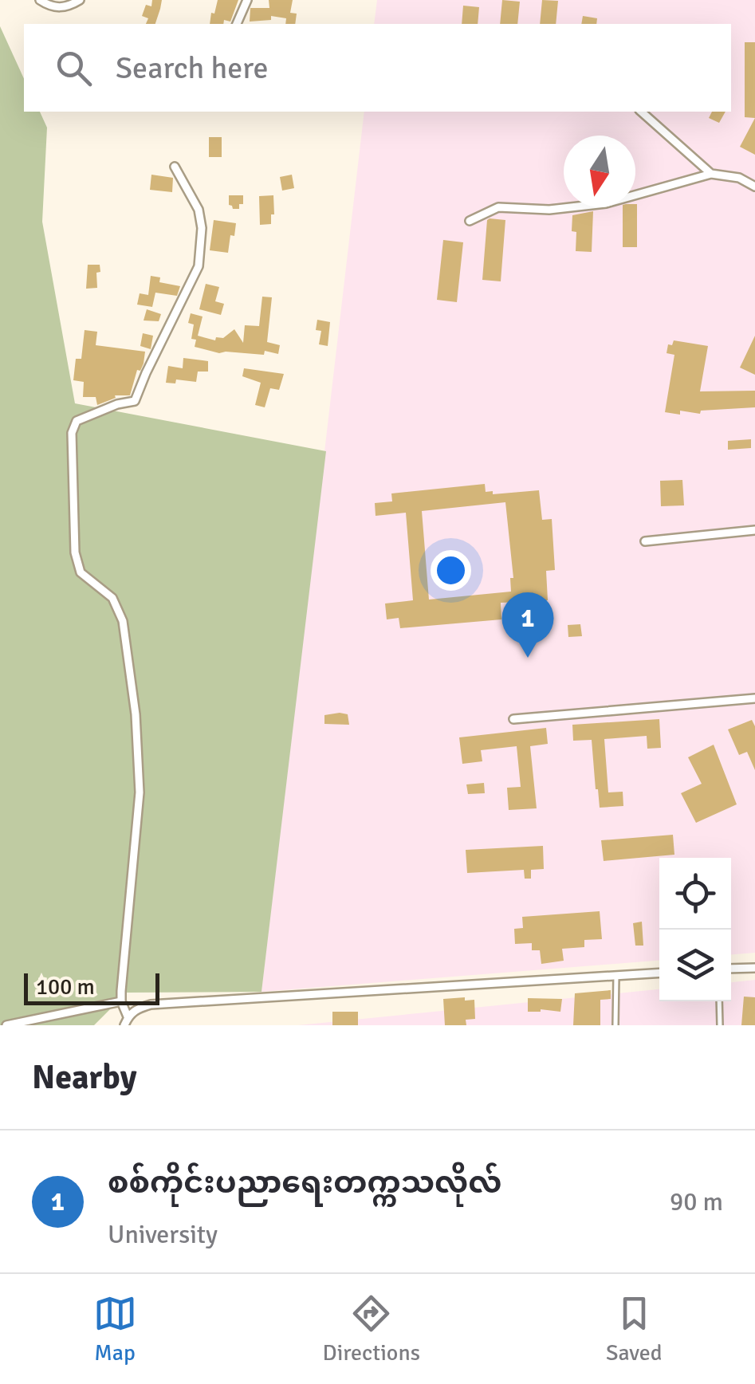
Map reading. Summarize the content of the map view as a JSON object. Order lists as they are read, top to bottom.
{
  "scale_bar": "100 m",
  "north": "bottom",
  "page": {
    "search": "Search here",
    "pins": "1",
    "scale": "100 m",
    "heading": "Nearby",
    "list": [
      {
        "mark": "1",
        "name": "စစ်ကိုင်းပညာရေးတက္ကသလိုလ်",
        "note": "University",
        "value": "90 m"
      }
    ],
    "nav": ["Map", "Directions", "Saved"]
  }
}
